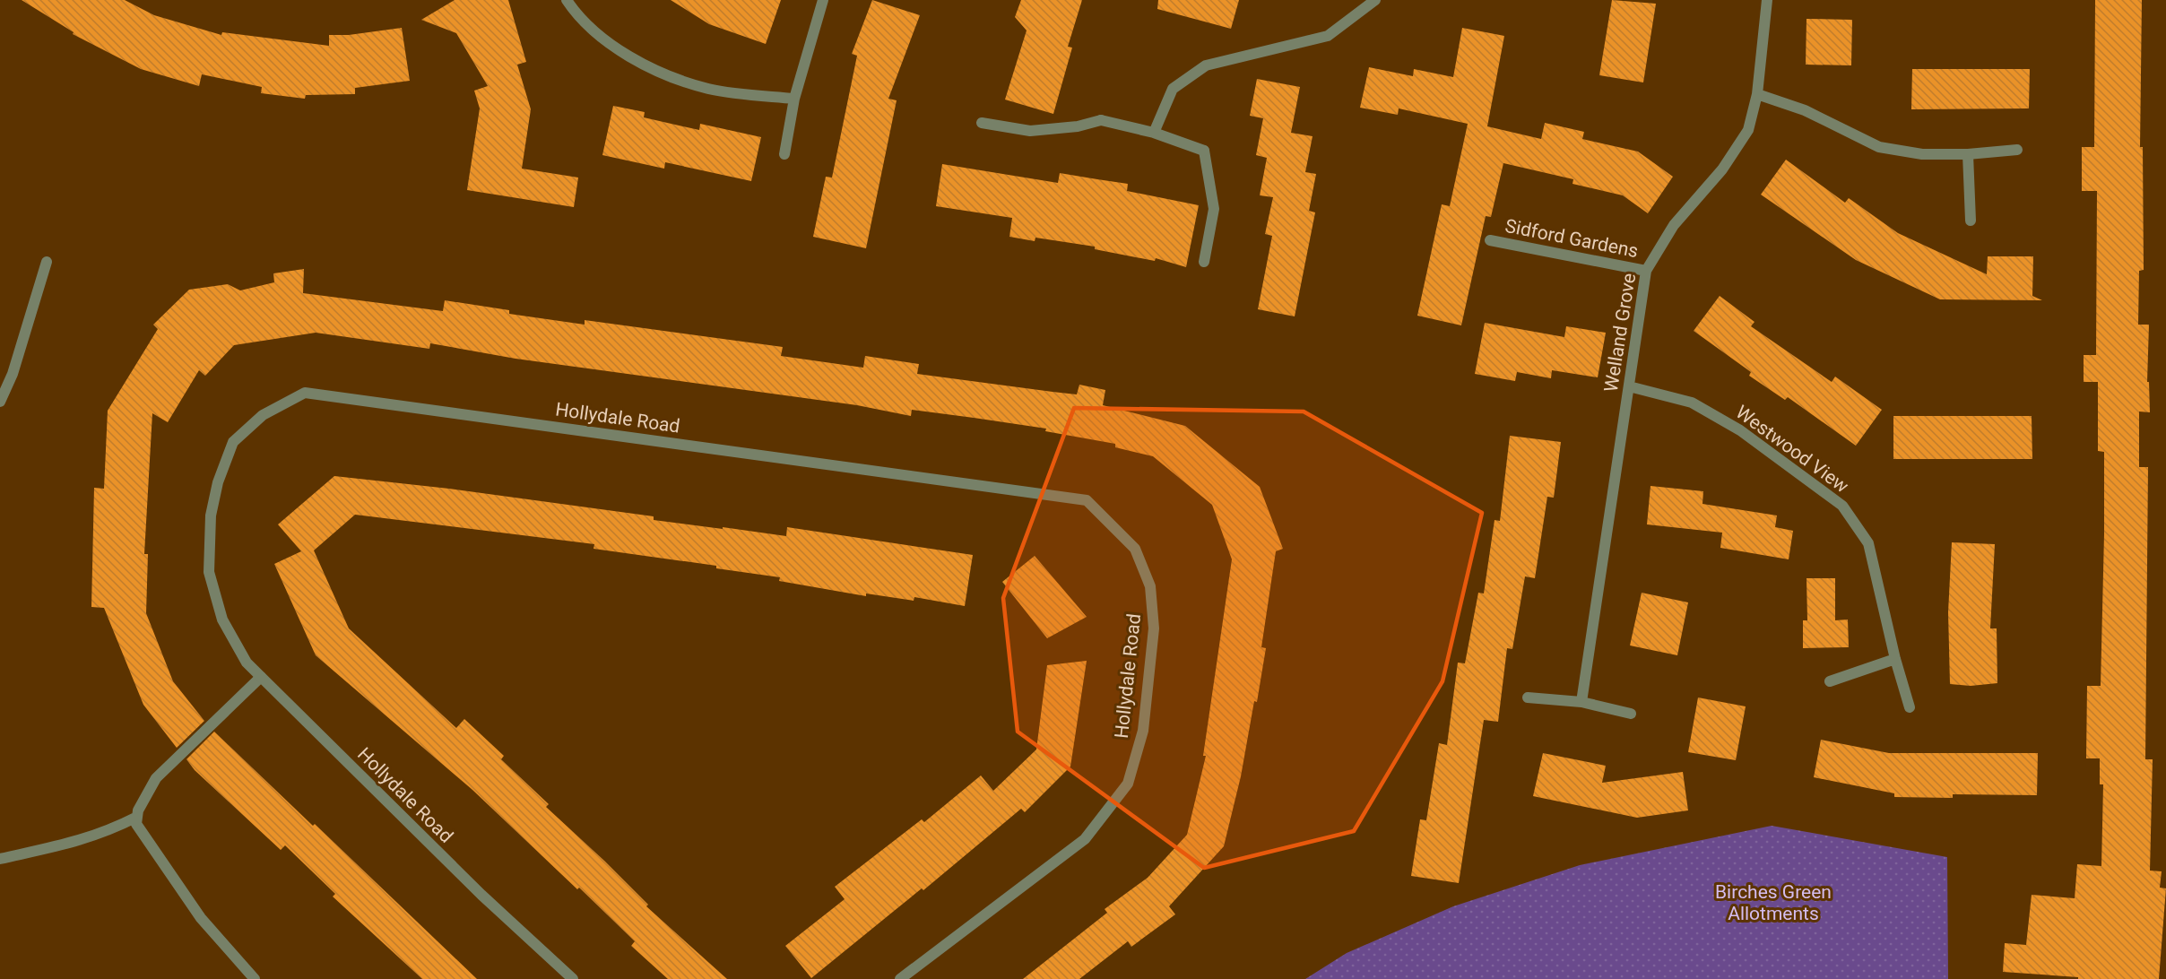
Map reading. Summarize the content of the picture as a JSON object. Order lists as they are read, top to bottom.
{
  "streets": {
    "street": [
      "Sidford Gardens",
      "Welland Grove",
      "Hollydale Road",
      "Westwood View"
    ]
  },
  "crossings": [
    ["Sidford Gardens", "Welland Grove"],
    ["Welland Grove", "Westwood View"]
  ],
  "parks": ["Birches Green Allotments"]
}
